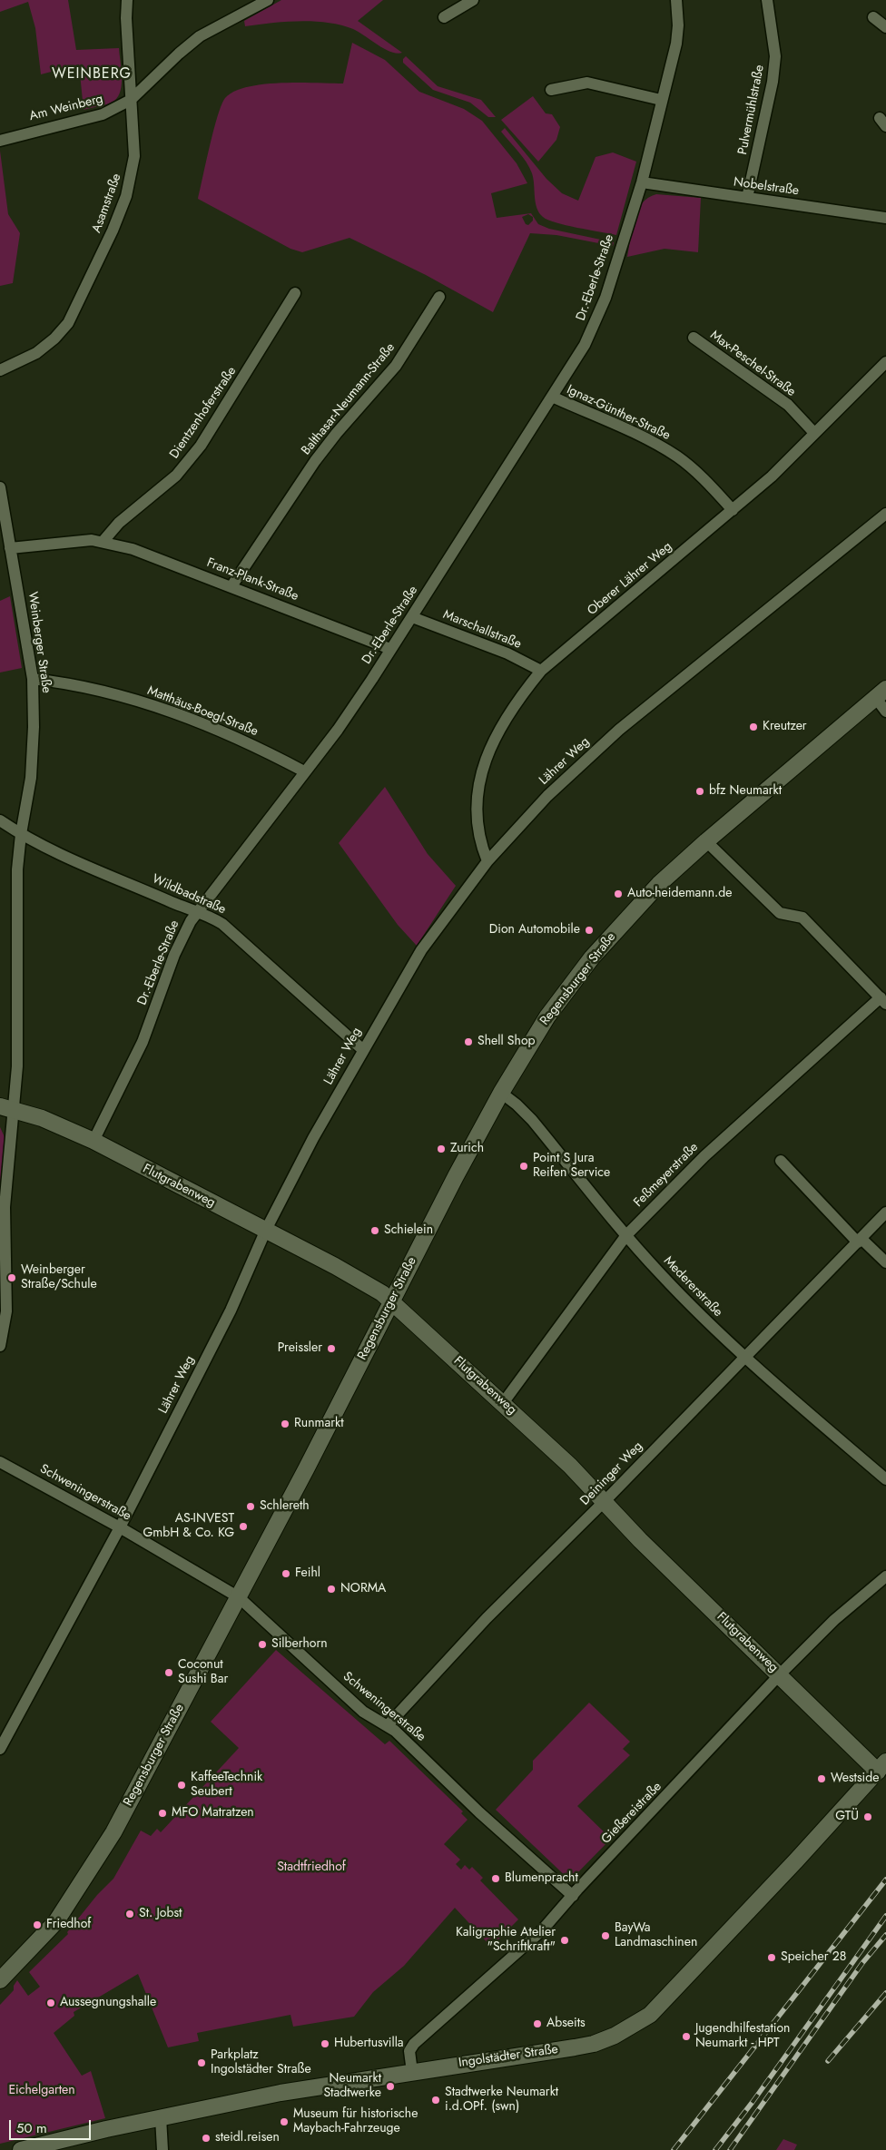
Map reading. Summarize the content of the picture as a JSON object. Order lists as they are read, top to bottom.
{
  "streets": {
    "street": [
      "Am Weinberg",
      "Pulvermühlstraße",
      "Nobelstraße",
      "Asamstraße",
      "Dr.-Eberle-Straße",
      "Max-Peschel-Straße",
      "Balthasar-Neumann-Straße",
      "Dientzenhoferstraße",
      "Ignaz-Günther-Straße",
      "Oberer Lährer Weg",
      "Franz-Plank-Straße",
      "Marschallstraße",
      "Weinberger Straße",
      "Matthäus-Boegl-Straße",
      "Lährer Weg",
      "Wildbadstraße",
      "Regensburger Straße",
      "Feßmeyerstraße",
      "Flutgrabenweg",
      "Medererstraße",
      "Deininger Weg",
      "Schweningerstraße",
      "Gießereistraße",
      "Ingolstädter Straße"
    ]
  },
  "crossings": [
    ["Am Weinberg", "Asamstraße"],
    ["Pulvermühlstraße", "Nobelstraße"],
    ["Nobelstraße", "Dr.-Eberle-Straße"],
    ["Dr.-Eberle-Straße", "Ignaz-Günther-Straße"],
    ["Dr.-Eberle-Straße", "Franz-Plank-Straße"],
    ["Dr.-Eberle-Straße", "Marschallstraße"],
    ["Dr.-Eberle-Straße", "Matthäus-Boegl-Straße"],
    ["Dr.-Eberle-Straße", "Wildbadstraße"],
    ["Dr.-Eberle-Straße", "Flutgrabenweg"],
    ["Max-Peschel-Straße", "Oberer Lährer Weg"],
    ["Balthasar-Neumann-Straße", "Franz-Plank-Straße"],
    ["Dientzenhoferstraße", "Franz-Plank-Straße"],
    ["Ignaz-Günther-Straße", "Oberer Lährer Weg"],
    ["Oberer Lährer Weg", "Marschallstraße"],
    ["Oberer Lährer Weg", "Lährer Weg"],
    ["Weinberger Straße", "Matthäus-Boegl-Straße"],
    ["Weinberger Straße", "Wildbadstraße"],
    ["Weinberger Straße", "Flutgrabenweg"],
    ["Lährer Weg", "Wildbadstraße"],
    ["Lährer Weg", "Flutgrabenweg"],
    ["Lährer Weg", "Schweningerstraße"],
    ["Regensburger Straße", "Flutgrabenweg"],
    ["Regensburger Straße", "Medererstraße"],
    ["Regensburger Straße", "Schweningerstraße"],
    ["Feßmeyerstraße", "Flutgrabenweg"],
    ["Feßmeyerstraße", "Medererstraße"],
    ["Flutgrabenweg", "Deininger Weg"],
    ["Flutgrabenweg", "Gießereistraße"],
    ["Flutgrabenweg", "Ingolstädter Straße"],
    ["Medererstraße", "Deininger Weg"],
    ["Deininger Weg", "Schweningerstraße"],
    ["Schweningerstraße", "Gießereistraße"],
    ["Gießereistraße", "Ingolstädter Straße"]
  ],
  "districts": ["WEINBERG"],
  "parks": ["Stadtfriedhof", "Eichelgarten"],
  "places": [
    "Kreutzer",
    "bfz Neumarkt",
    "Auto-heidemann.de",
    "Dion Automobile",
    "Shell Shop",
    "Zurich",
    "Point S Jura Reifen Service",
    "Schielein",
    "Weinberger Straße/Schule",
    "Preissler",
    "Runmarkt",
    "Schlereth",
    "AS-INVEST GmbH & Co. KG",
    "Feihl",
    "NORMA",
    "Silberhorn",
    "Coconut Sushi Bar",
    "Westside",
    "KaffeeTechnik Seubert",
    "MFO Matratzen",
    "GTÜ",
    "Blumenpracht",
    "St. Jobst",
    "Friedhof",
    "BayWa Landmaschinen",
    "Kaligraphie Atelier \"Schriftkraft\"",
    "Speicher 28",
    "Aussegnungshalle",
    "Abseits",
    "Jugendhilfestation Neumarkt - HPT",
    "Hubertusvilla",
    "Parkplatz Ingolstädter Straße",
    "Neumarkt Stadtwerke",
    "Stadtwerke Neumarkt i.d.OPf. (swn)",
    "Museum für historische Maybach-Fahrzeuge",
    "steidl.reisen"
  ],
  "scale_bar": "50 m"
}
